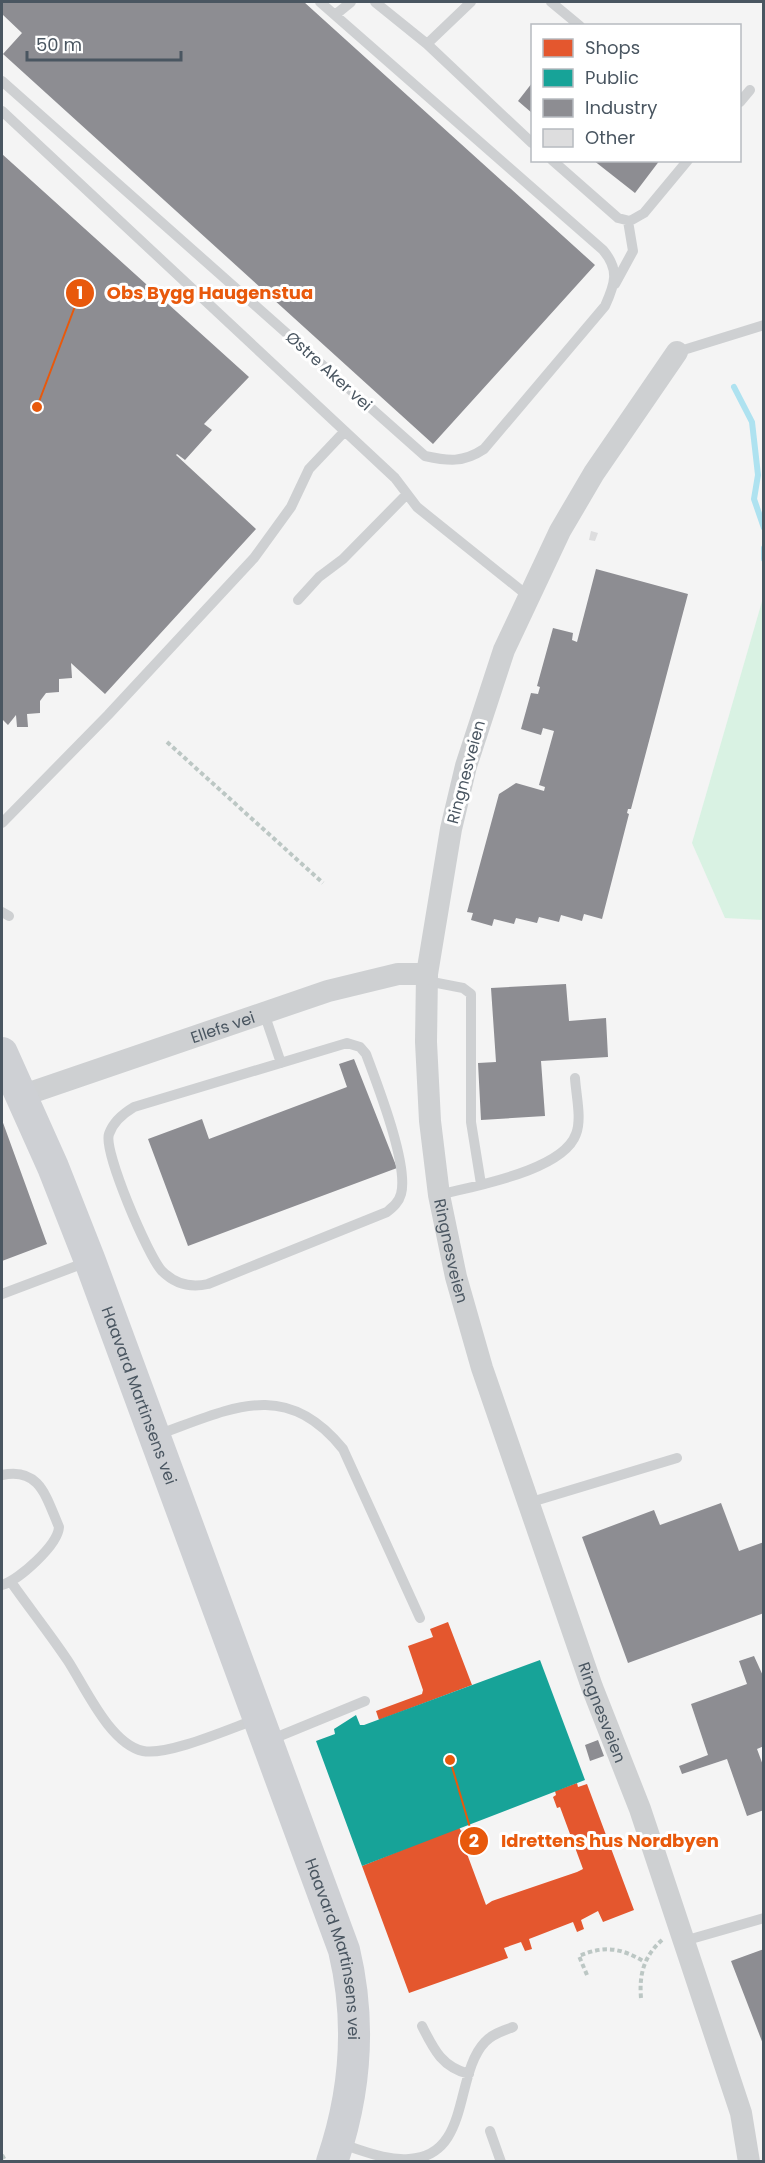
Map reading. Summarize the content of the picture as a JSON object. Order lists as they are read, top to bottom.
{
  "streets": {
    "street": ["Ringnesveien", "Ellefs vei", "Haavard Martinsens vei"],
    "lane": ["Østre Aker vei"]
  },
  "crossings": [
    ["Østre Aker vei", "Ringnesveien"],
    ["Ringnesveien", "Ellefs vei"],
    ["Ellefs vei", "Haavard Martinsens vei"]
  ],
  "places": ["Obs Bygg Haugenstua", "Idrettens hus Nordbyen"],
  "legend": [
    "Shops",
    "Public",
    "Industry",
    "Other"
  ],
  "scale_bar": "50 m"
}
